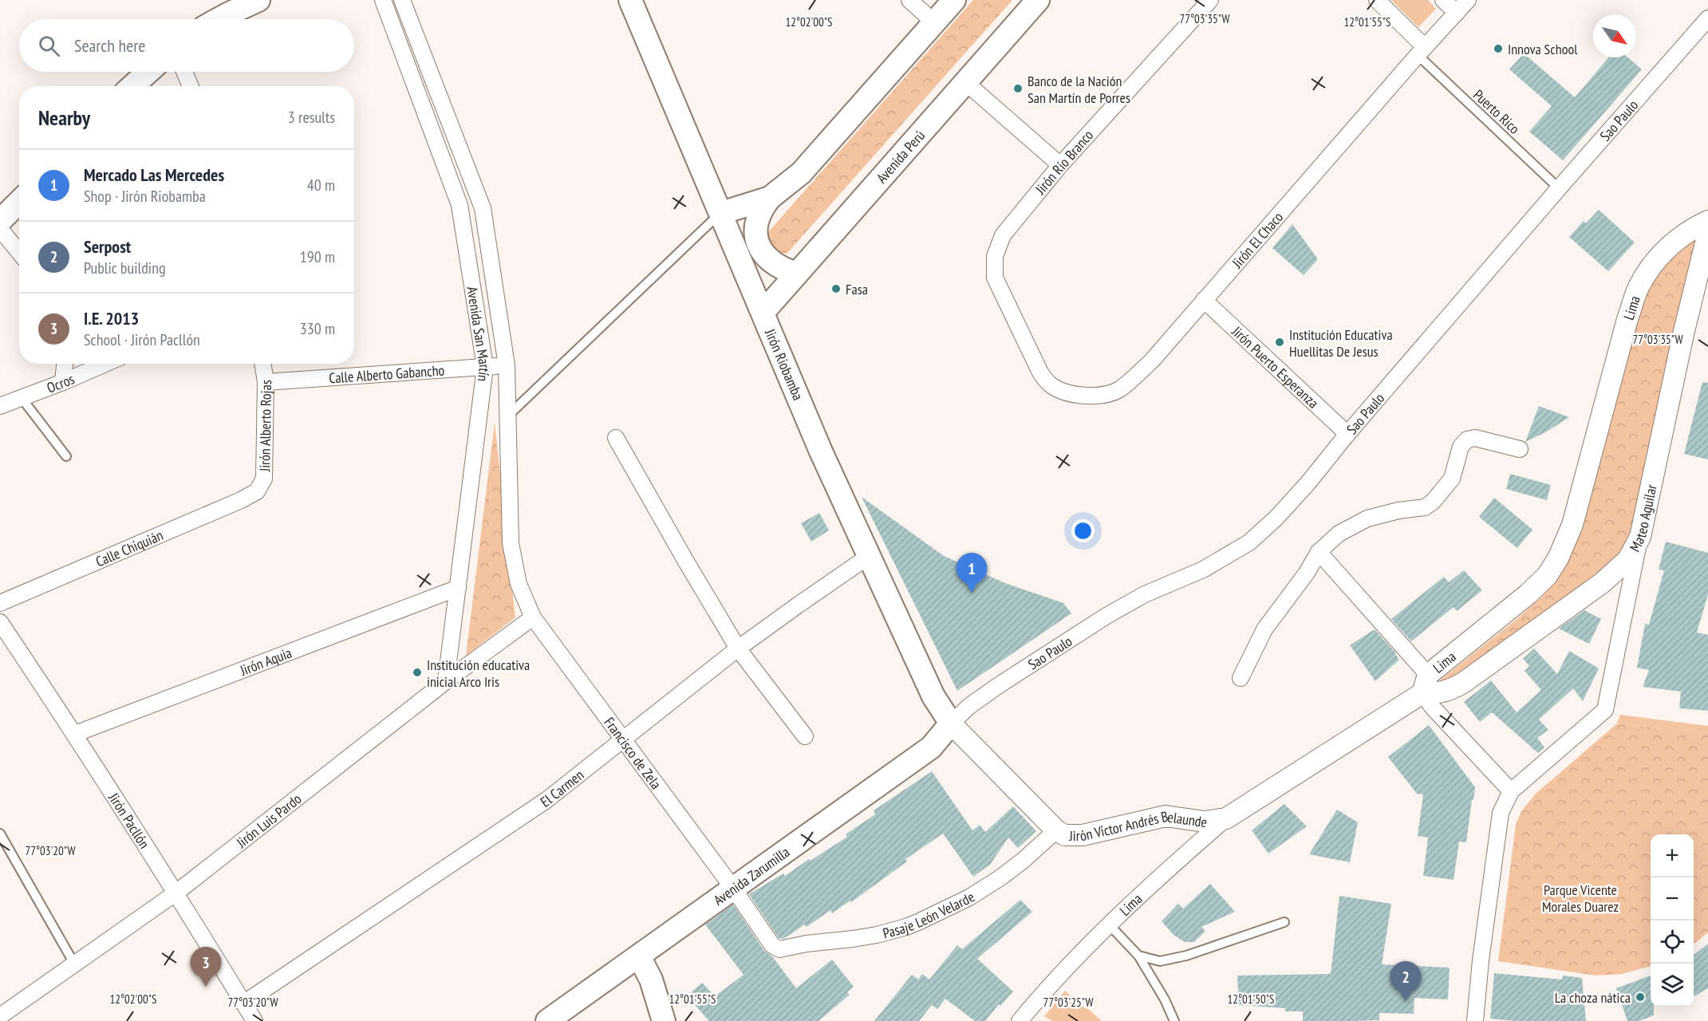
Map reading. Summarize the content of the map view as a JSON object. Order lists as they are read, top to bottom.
{
  "streets": {
    "main road": ["Avenida Perú", "Jirón Riobamba", "Avenida Zarumilla"],
    "street": [
      "Sao Paulo",
      "Jirón Río Branco",
      "Jirón El Chaco",
      "Lima",
      "Avenida San Martín",
      "Jirón Puerto Esperanza",
      "Calle Alberto Gabancho",
      "Ocros",
      "Jirón Alberto Rojas",
      "Mateo Aguilar",
      "Calle Chiquián",
      "Jirón Aquia",
      "Francisco de Zela",
      "El Carmen",
      "Jirón Pacllón",
      "Jirón Luis Pardo",
      "Jirón Víctor Andrés Belaunde",
      "Pasaje León Velarde"
    ],
    "lane": ["Puerto Rico"]
  },
  "crossings": [
    ["Puerto Rico", "Sao Paulo"],
    ["Puerto Rico", "Jirón El Chaco"],
    ["Sao Paulo", "Jirón Riobamba"],
    ["Sao Paulo", "Jirón Puerto Esperanza"],
    ["Sao Paulo", "Jirón Víctor Andrés Belaunde"],
    ["Sao Paulo", "Avenida Zarumilla"],
    ["Avenida Perú", "Jirón Riobamba"],
    ["Jirón Río Branco", "Jirón El Chaco"],
    ["Jirón El Chaco", "Jirón Puerto Esperanza"],
    ["Lima", "Mateo Aguilar"],
    ["Lima", "Jirón Víctor Andrés Belaunde"],
    ["Avenida San Martín", "Calle Alberto Gabancho"],
    ["Avenida San Martín", "Jirón Aquia"],
    ["Avenida San Martín", "Francisco de Zela"],
    ["Avenida San Martín", "Jirón Luis Pardo"],
    ["Jirón Riobamba", "El Carmen"],
    ["Jirón Riobamba", "Jirón Víctor Andrés Belaunde"],
    ["Jirón Riobamba", "Avenida Zarumilla"],
    ["Calle Alberto Gabancho", "Jirón Alberto Rojas"],
    ["Jirón Alberto Rojas", "Calle Chiquián"],
    ["Jirón Aquia", "Jirón Pacllón"],
    ["Francisco de Zela", "El Carmen"],
    ["Francisco de Zela", "Jirón Luis Pardo"],
    ["Francisco de Zela", "Avenida Zarumilla"],
    ["Francisco de Zela", "Pasaje León Velarde"],
    ["El Carmen", "Jirón Pacllón"],
    ["Jirón Pacllón", "Jirón Luis Pardo"],
    ["Jirón Víctor Andrés Belaunde", "Avenida Zarumilla"],
    ["Jirón Víctor Andrés Belaunde", "Pasaje León Velarde"]
  ],
  "parks": ["Parque Vicente Morales Duarez"],
  "places": [
    "Innova School",
    "Banco de la Nación San Martín de Porres",
    "Fasa",
    "Institución Educativa Huellitas De Jesus",
    "Institución educativa inicial Arco Iris",
    "La choza nática"
  ],
  "north": "bottom right",
  "page": {
    "search": "Search here",
    "heading": ["Nearby", "3 results"],
    "list": [
      {
        "mark": "1",
        "name": "Mercado Las Mercedes",
        "note": "Shop · Jirón Riobamba",
        "value": "40 m"
      },
      {
        "mark": "2",
        "name": "Serpost",
        "note": "Public building",
        "value": "190 m"
      },
      {
        "mark": "3",
        "name": "I.E. 2013",
        "note": "School · Jirón Pacllón",
        "value": "330 m"
      }
    ],
    "pins": ["1", "3", "2"],
    "map_buttons": ["+", "−"]
  },
  "coordinates": [
    "77°03'35\"W",
    "12°02'00\"S",
    "12°01'55\"S",
    "77°03'20\"W",
    "12°01'50\"S",
    "77°03'25\"W"
  ]
}
